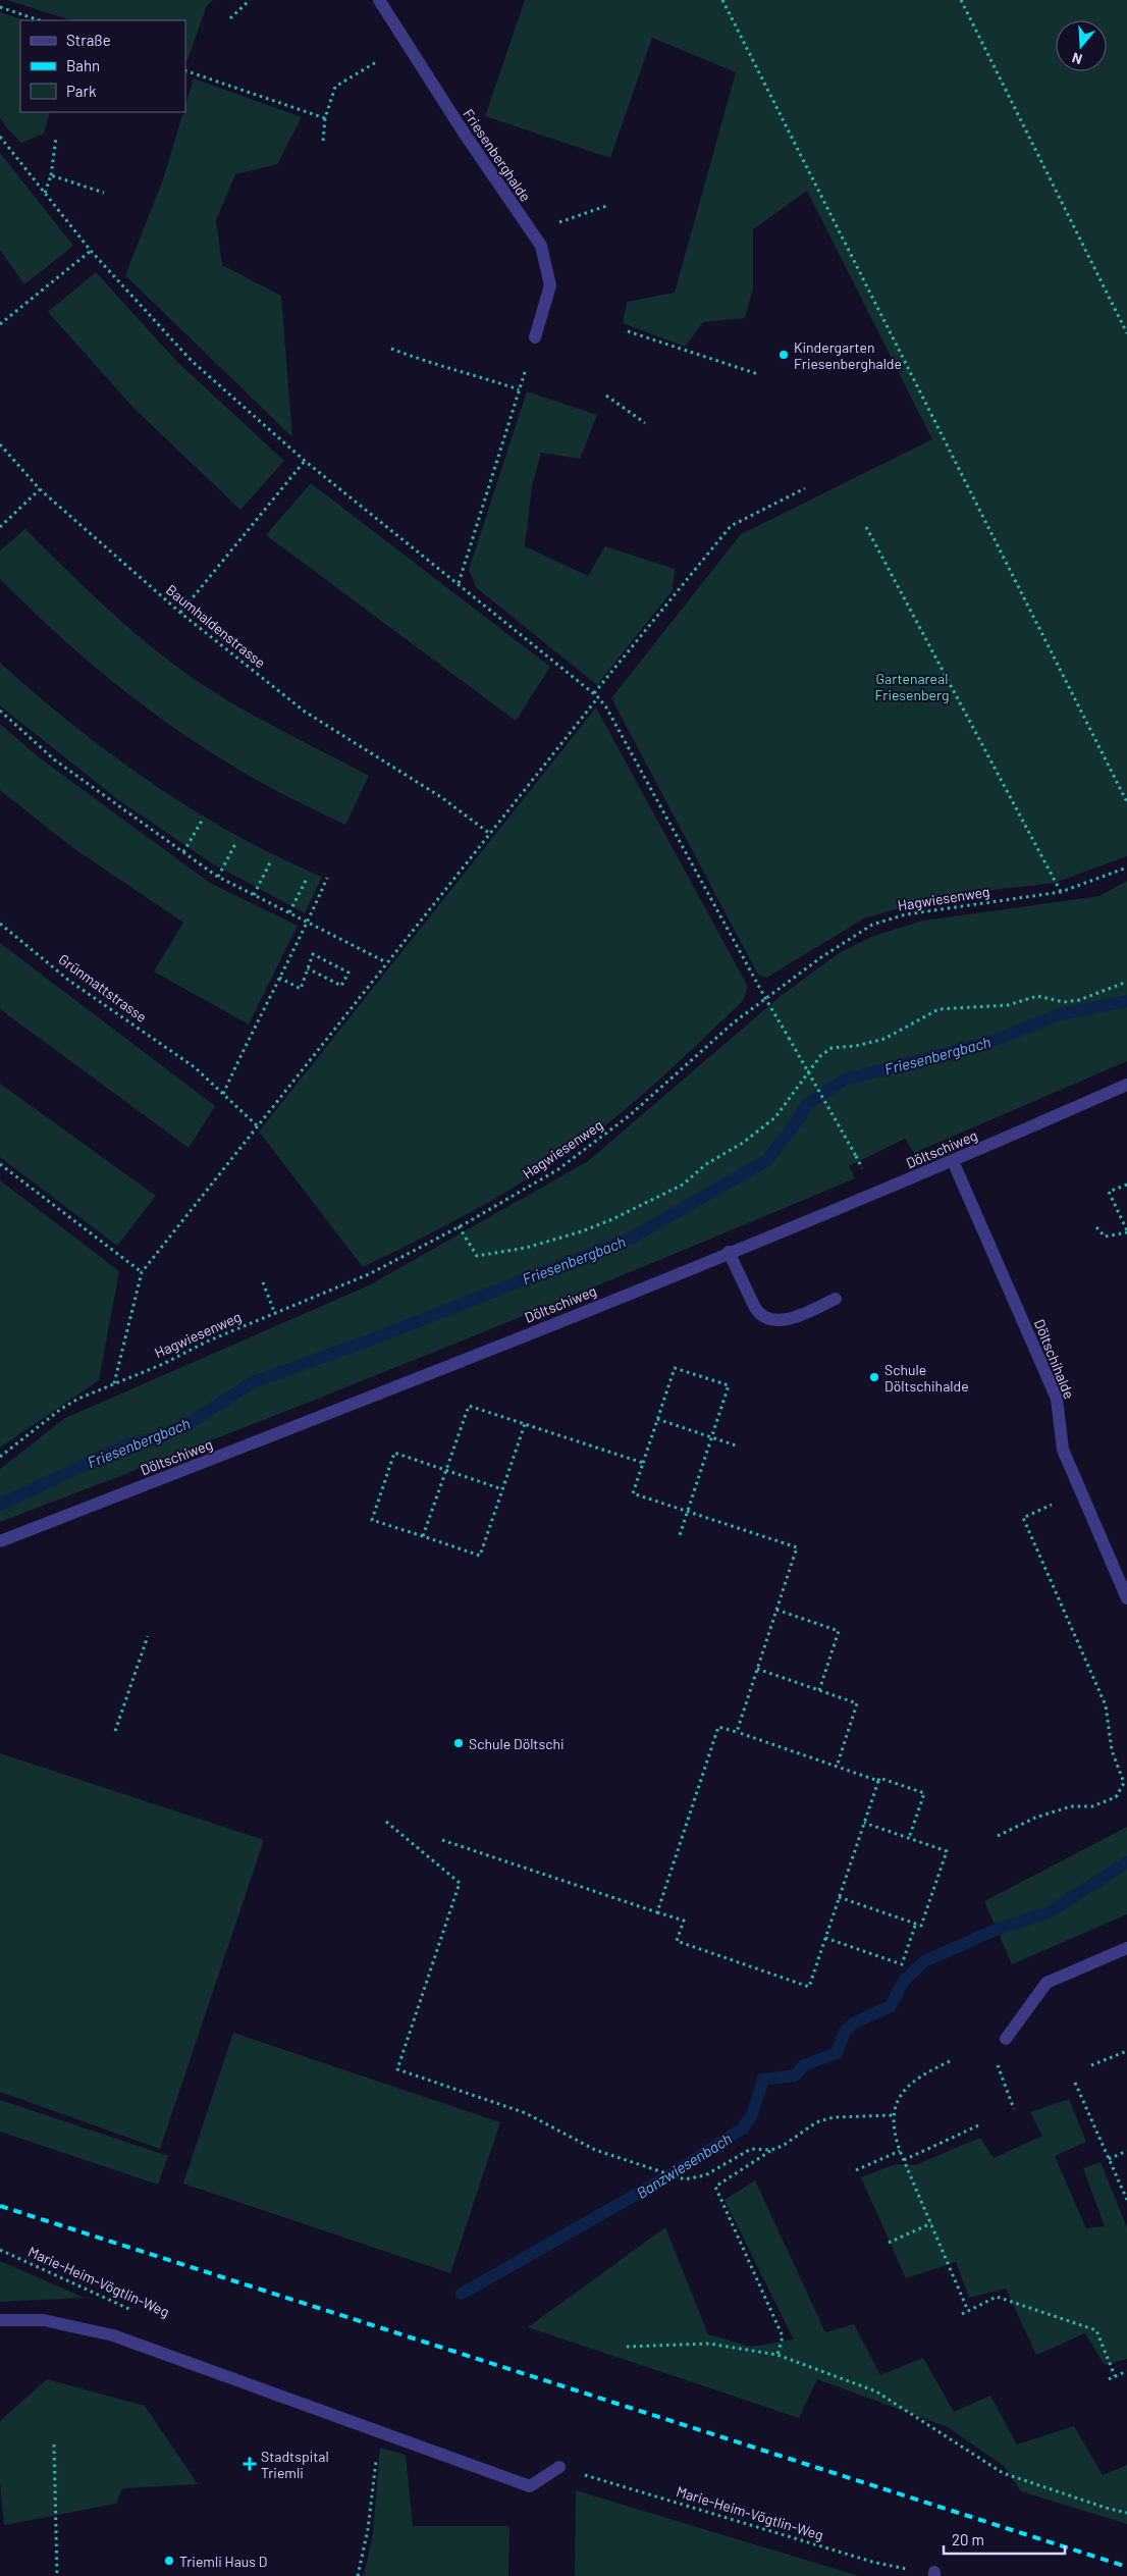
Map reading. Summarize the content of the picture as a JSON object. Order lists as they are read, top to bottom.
{
  "streets": {
    "street": ["Friesenberghalde", "Döltschiweg", "Döltschihalde"],
    "path": [
      "Baumhaldenstrasse",
      "Hagwiesenweg",
      "Grünmattstrasse",
      "Marie-Heim-Vögtlin-Weg"
    ]
  },
  "crossings": [
    ["Döltschiweg", "Döltschihalde"]
  ],
  "water": ["Friesenbergbach", "Banzwiesenbach"],
  "parks": ["Gartenareal Friesenberg"],
  "places": {
    "other": [
      "Kindergarten Friesenberghalde",
      "Schule Döltschihalde",
      "Schule Döltschi",
      "Triemli Haus D"
    ],
    "health": ["Stadtspital Triemli"]
  },
  "legend": ["Straße", "Bahn", "Park"],
  "scale_bar": "20 m",
  "north": "bottom"
}
